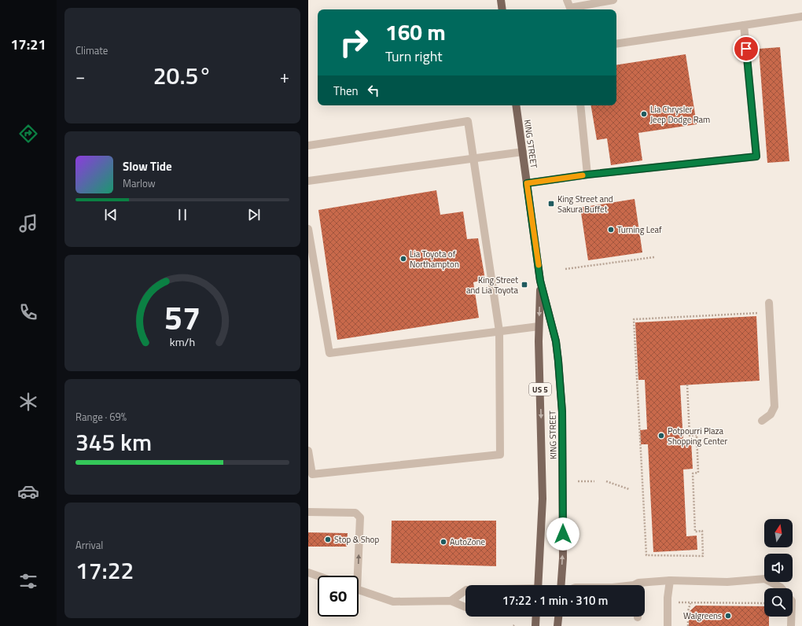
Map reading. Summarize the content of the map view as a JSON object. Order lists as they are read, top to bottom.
{
  "streets": {
    "main road": ["KING STREET", "US 5"]
  },
  "places": {
    "other": [
      "Lia Chrysler Jeep Dodge Ram",
      "Turning Leaf",
      "Lia Toyota of Northampton",
      "Potpourri Plaza Shopping Center",
      "Stop & Shop",
      "AutoZone",
      "Walgreens"
    ],
    "transit": ["King Street and Sakura Buffet", "King Street and Lia Toyota"]
  },
  "north": "top",
  "page": {
    "tabs": "17:21",
    "tile": [
      "Climate",
      ["Range · 69%", "345 km"],
      ["Arrival", "17:22"]
    ],
    "turn": ["160 m", "Turn right"],
    "heat": ["−", "20.5°", "+"],
    "then": "Then",
    "song": ["Slow Tide", "Marlow"],
    "limit": "60",
    "trip": "17:22 · 1 min · 310 m",
    "gauge": ["57", "km/h"]
  }
}
